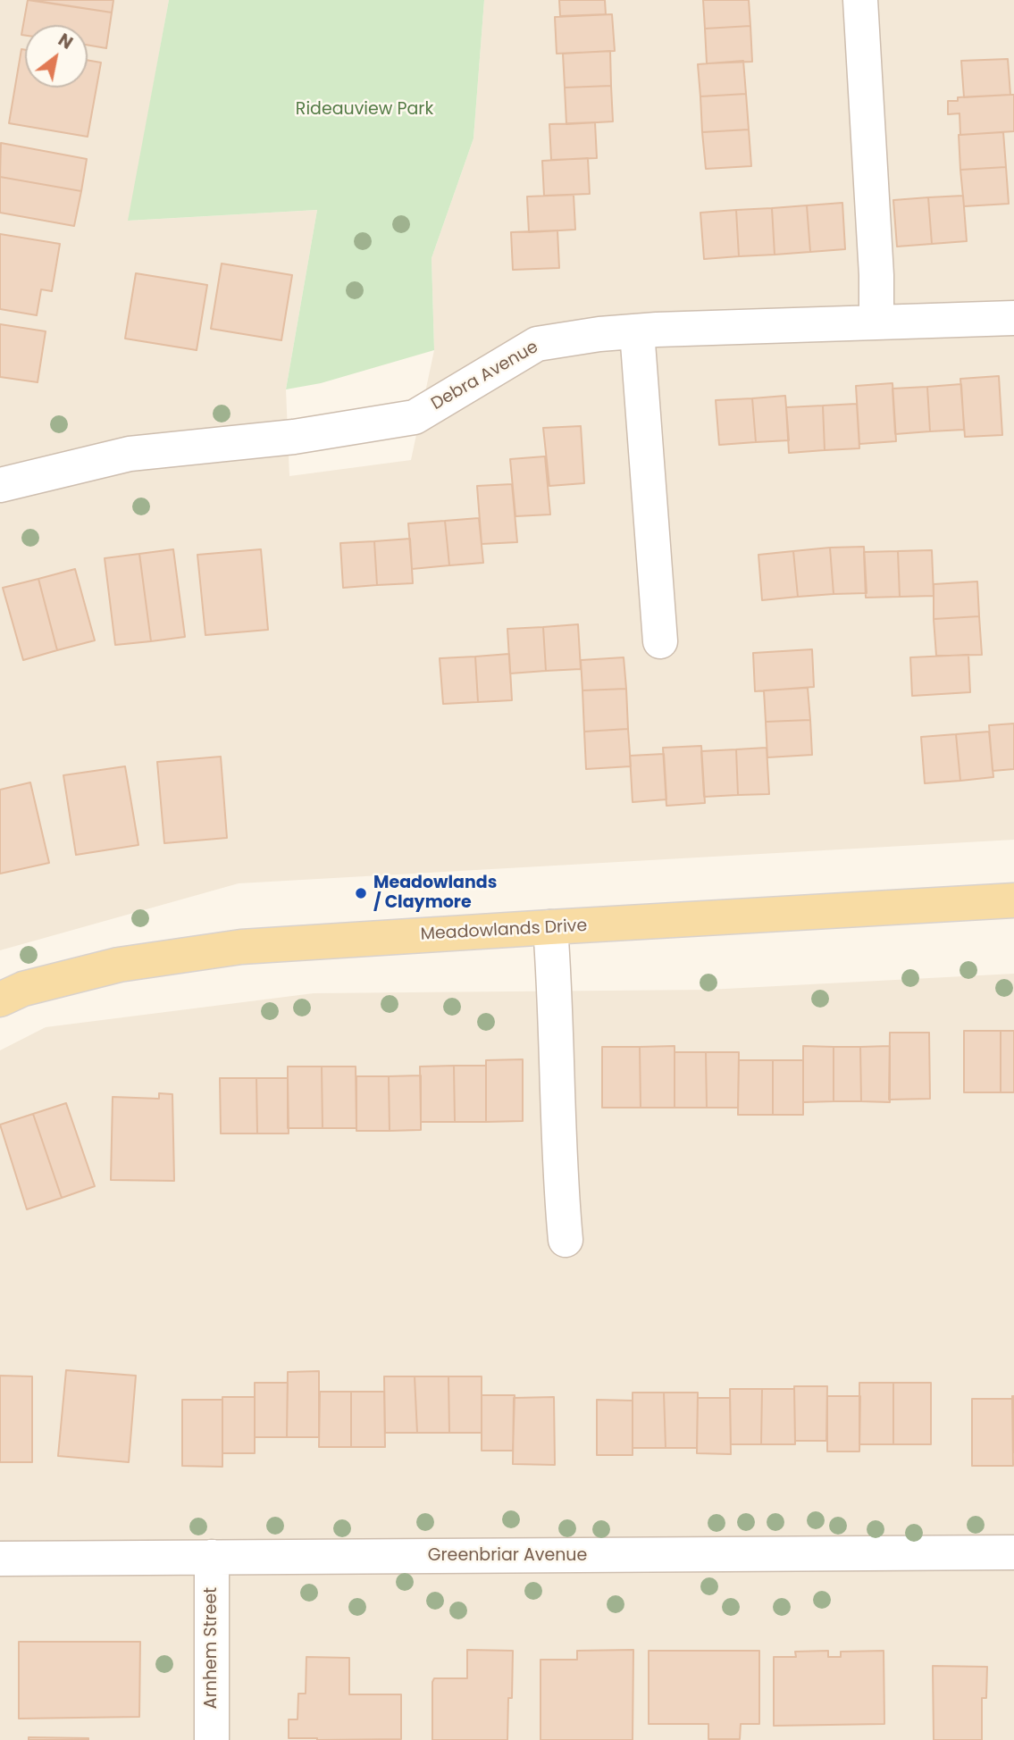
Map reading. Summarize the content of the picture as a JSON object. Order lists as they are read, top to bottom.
{
  "streets": {
    "main road": ["Meadowlands Drive"],
    "street": ["Debra Avenue", "Greenbriar Avenue", "Arnhem Street"]
  },
  "crossings": [
    ["Greenbriar Avenue", "Arnhem Street"]
  ],
  "parks": ["Rideauview Park"],
  "places": ["Meadowlands / Claymore"],
  "north": "top right"
}
